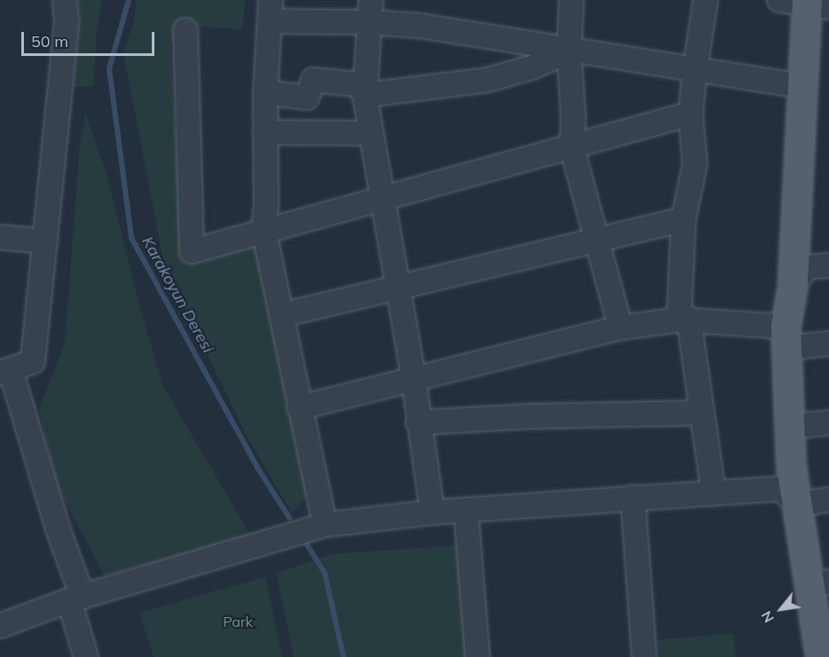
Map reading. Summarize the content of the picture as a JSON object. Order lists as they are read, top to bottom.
{
  "water": ["Karakoyun Deresi"],
  "parks": ["Park"],
  "scale_bar": "50 m",
  "north": "bottom left"
}
